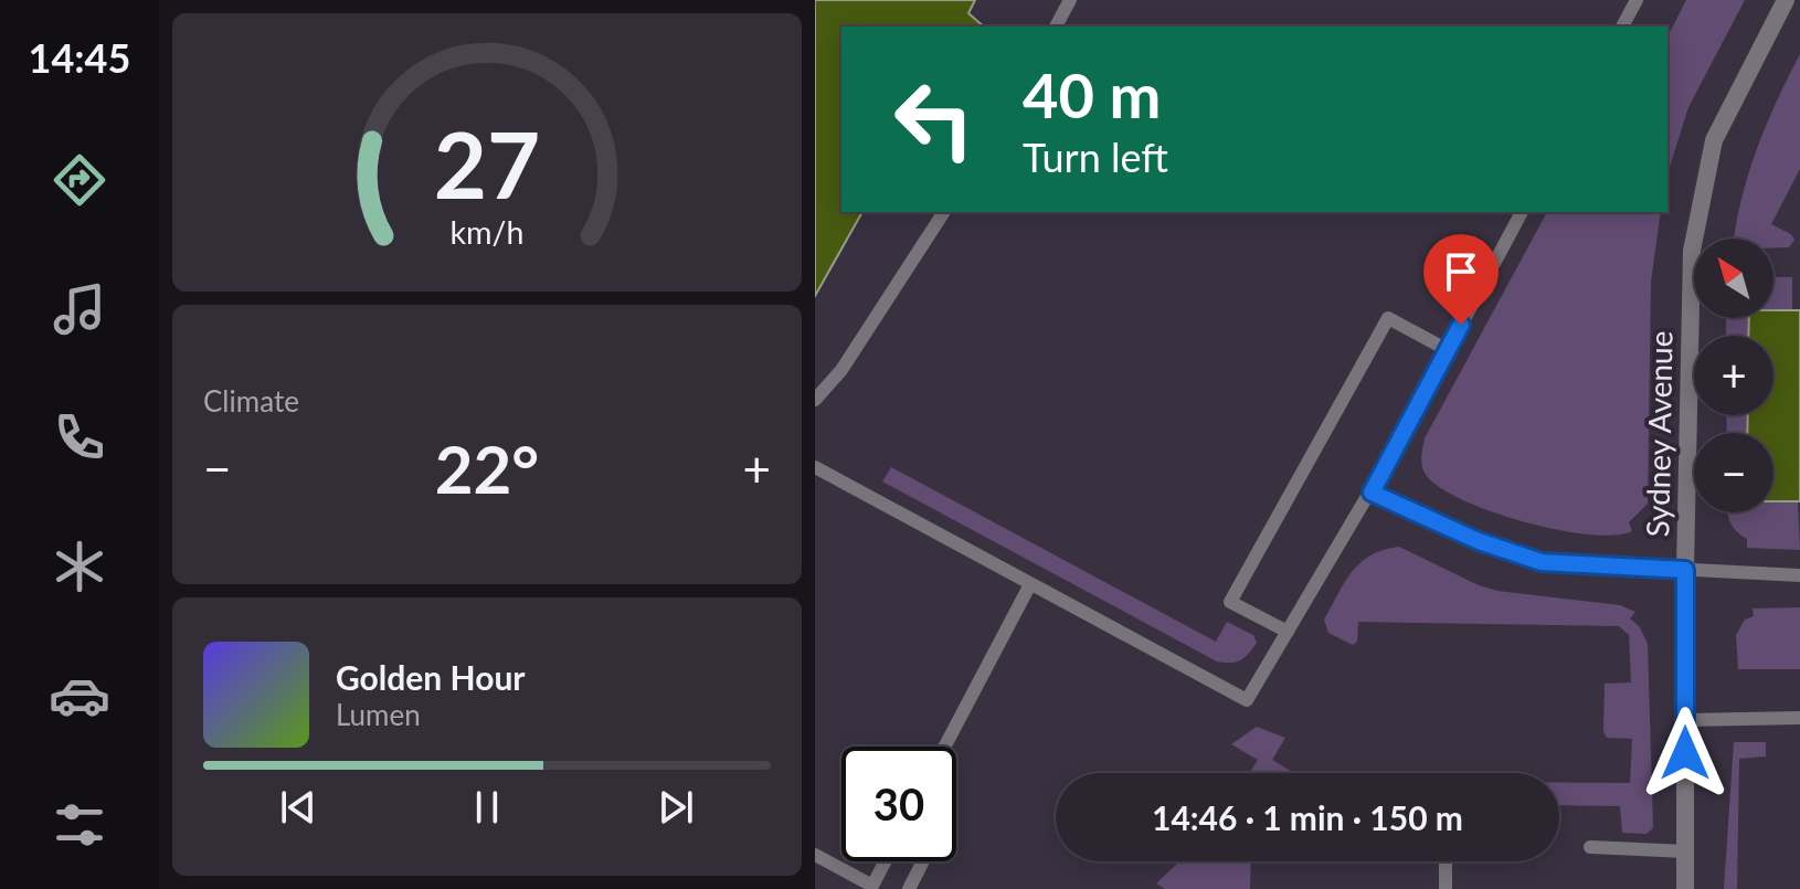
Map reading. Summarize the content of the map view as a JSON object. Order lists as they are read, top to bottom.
{
  "streets": {
    "street": ["Sydney Avenue"]
  },
  "north": "top left",
  "page": {
    "tabs": "14:45",
    "turn": ["40 m", "Turn left"],
    "map_buttons": ["+", "−"],
    "tile": "Climate",
    "heat": ["−", "22°", "+"],
    "song": ["Golden Hour", "Lumen"],
    "limit": "30",
    "trip": "14:46 · 1 min · 150 m",
    "gauge": ["27", "km/h"]
  }
}
